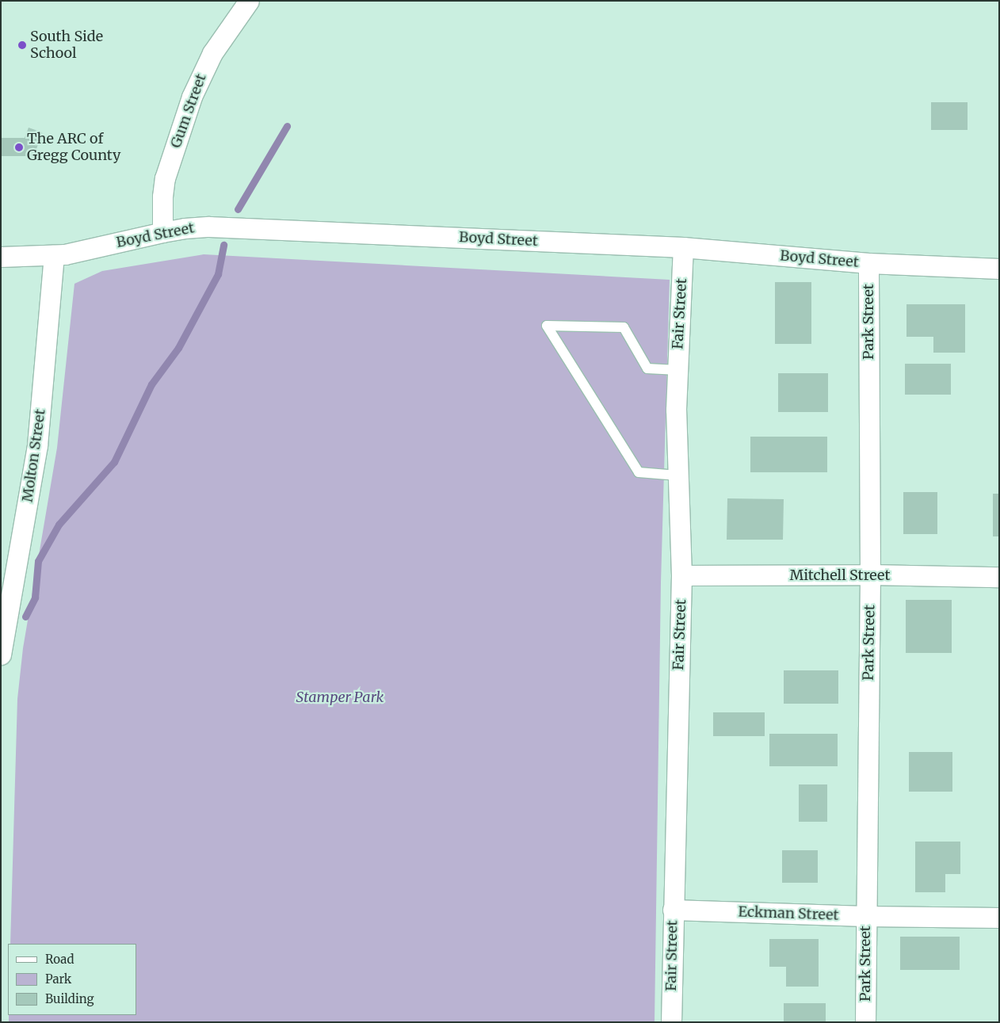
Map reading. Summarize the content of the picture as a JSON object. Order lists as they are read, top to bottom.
{
  "streets": {
    "street": [
      "Gum Street",
      "Boyd Street",
      "Fair Street",
      "Park Street",
      "Molton Street",
      "Mitchell Street",
      "Eckman Street"
    ]
  },
  "crossings": [
    ["Gum Street", "Boyd Street"],
    ["Boyd Street", "Fair Street"],
    ["Boyd Street", "Park Street"],
    ["Boyd Street", "Molton Street"],
    ["Fair Street", "Mitchell Street"],
    ["Fair Street", "Eckman Street"],
    ["Park Street", "Mitchell Street"],
    ["Park Street", "Eckman Street"]
  ],
  "parks": ["Stamper Park"],
  "places": ["South Side School", "The ARC of Gregg County"],
  "legend": ["Road", "Park", "Building"]
}
